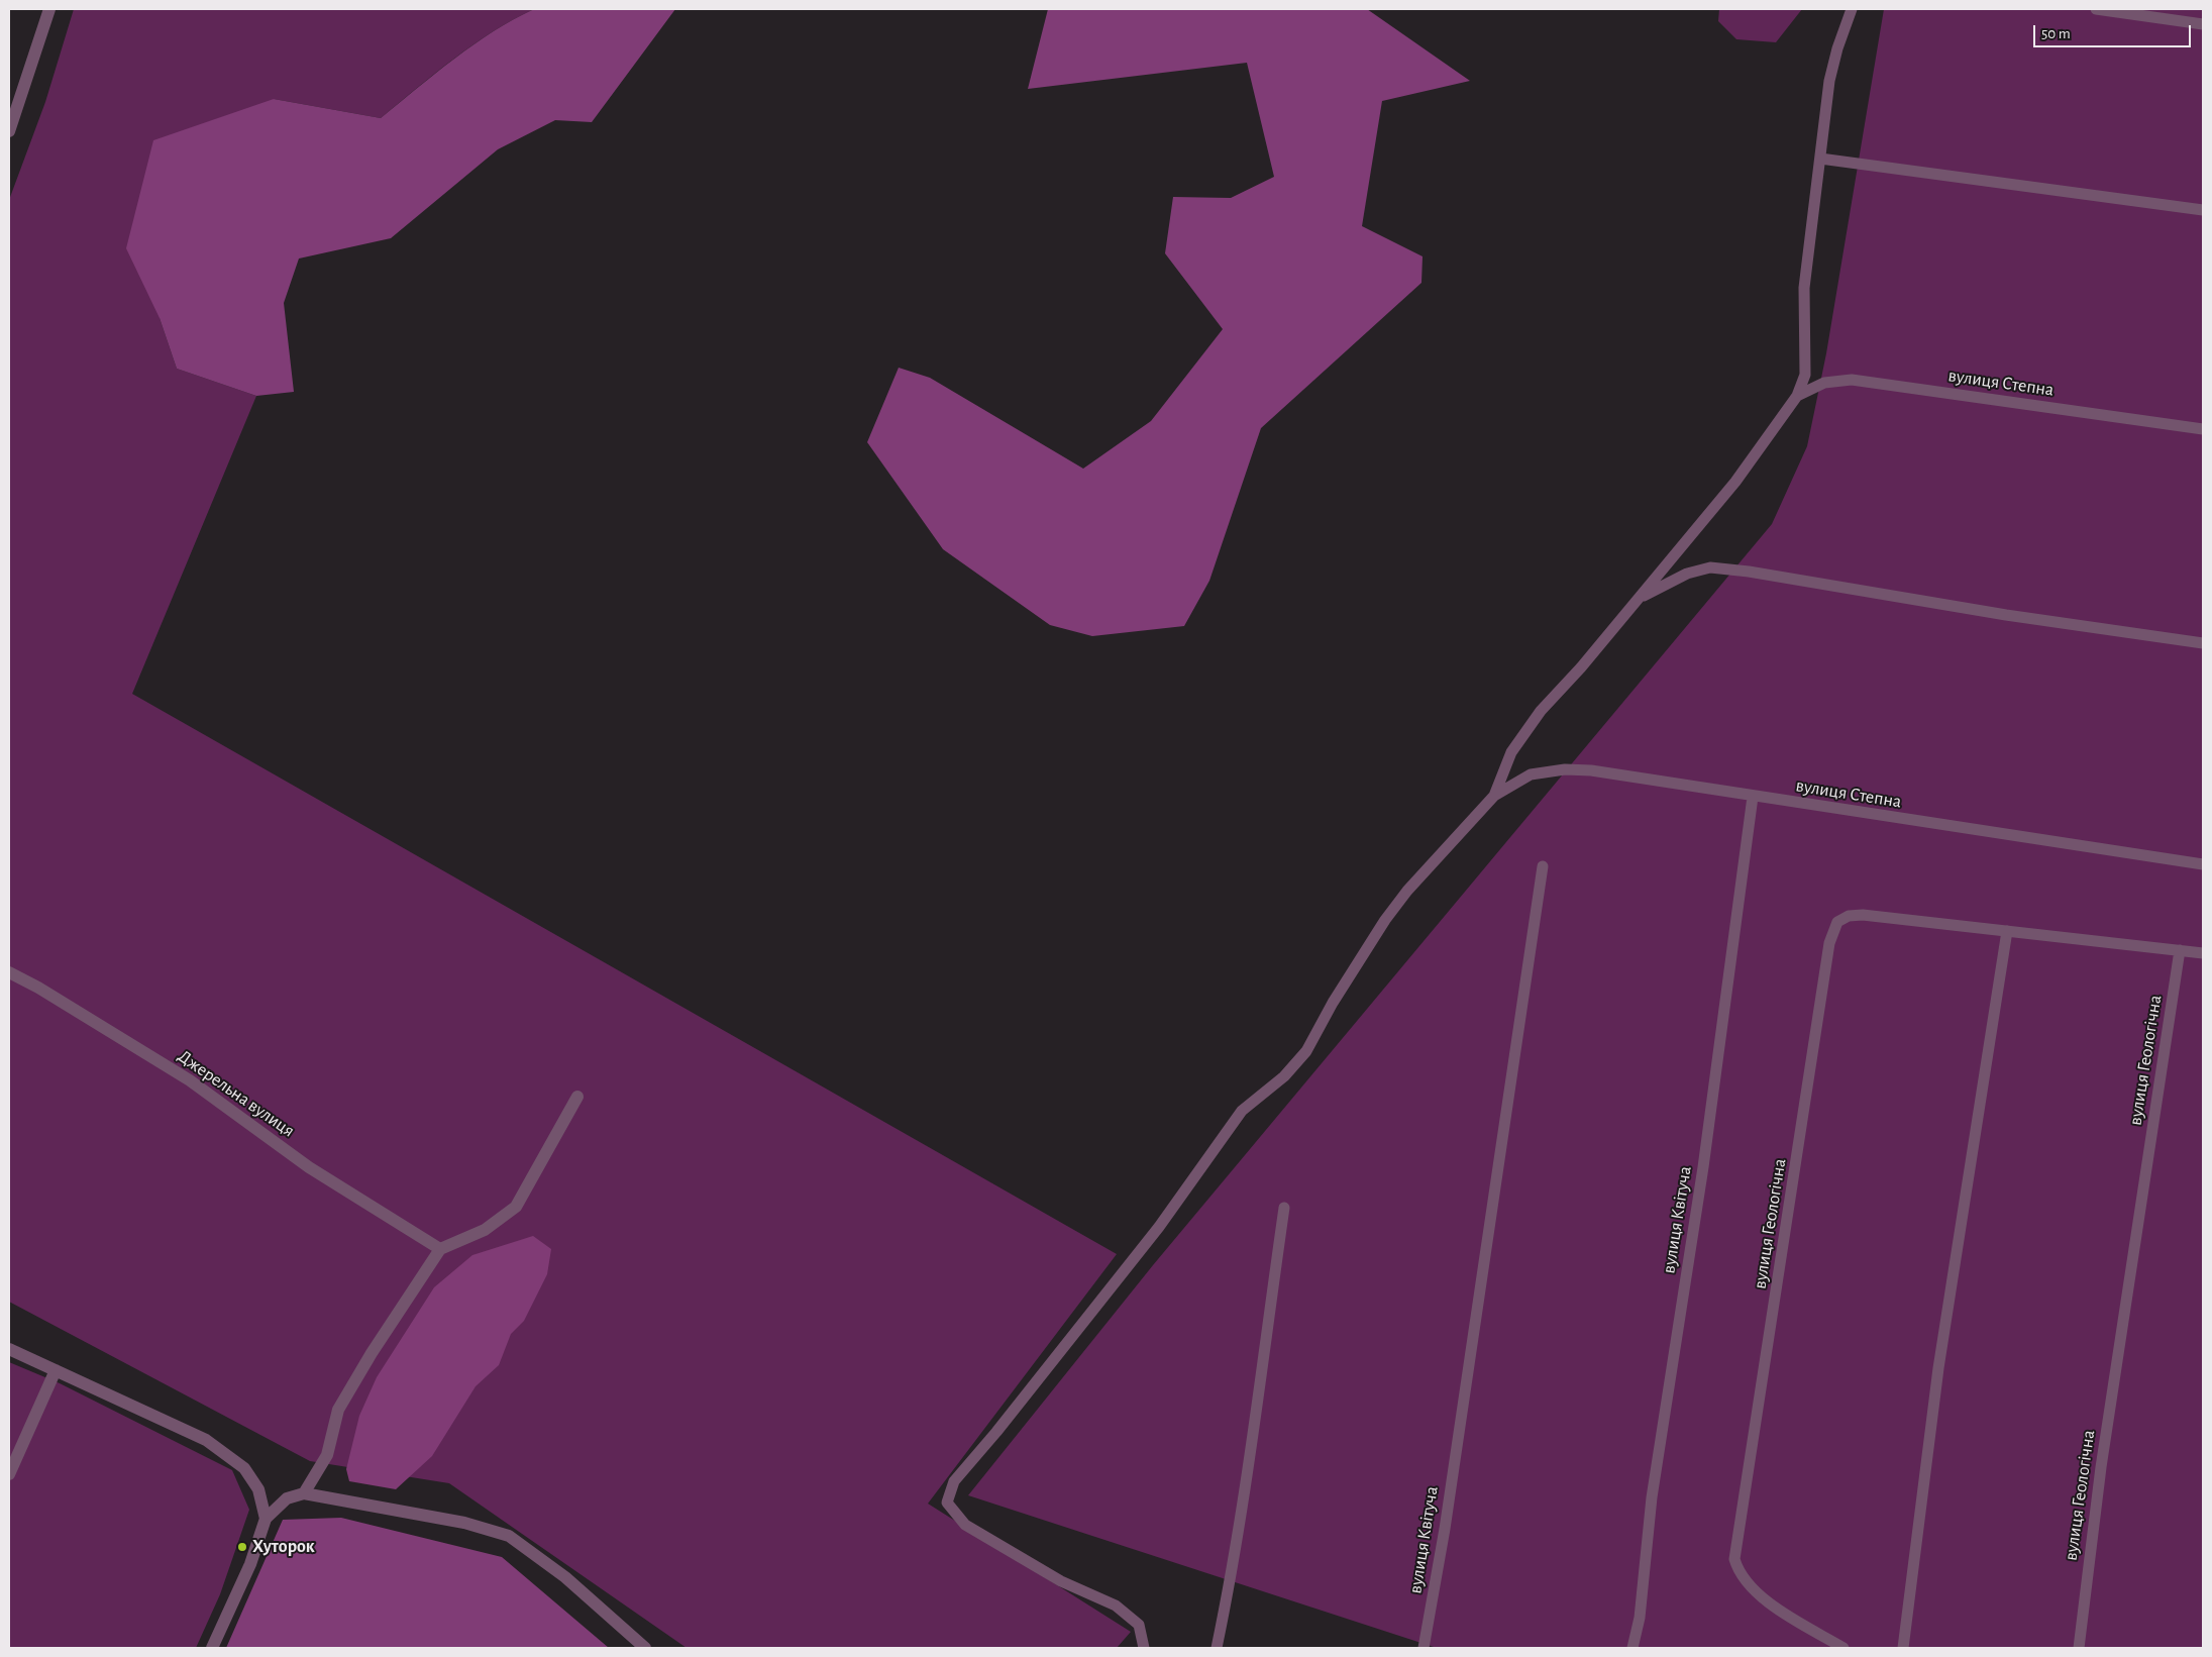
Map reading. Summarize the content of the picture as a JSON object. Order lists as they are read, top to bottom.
{
  "streets": {
    "street": ["Джерельна вулиця"],
    "lane": ["вулиця Степна", "вулиця Геологічна", "вулиця Квітуча"]
  },
  "crossings": [
    ["вулиця Степна", "вулиця Квітуча"]
  ],
  "places": ["Хуторок"],
  "scale_bar": "50 m"
}
